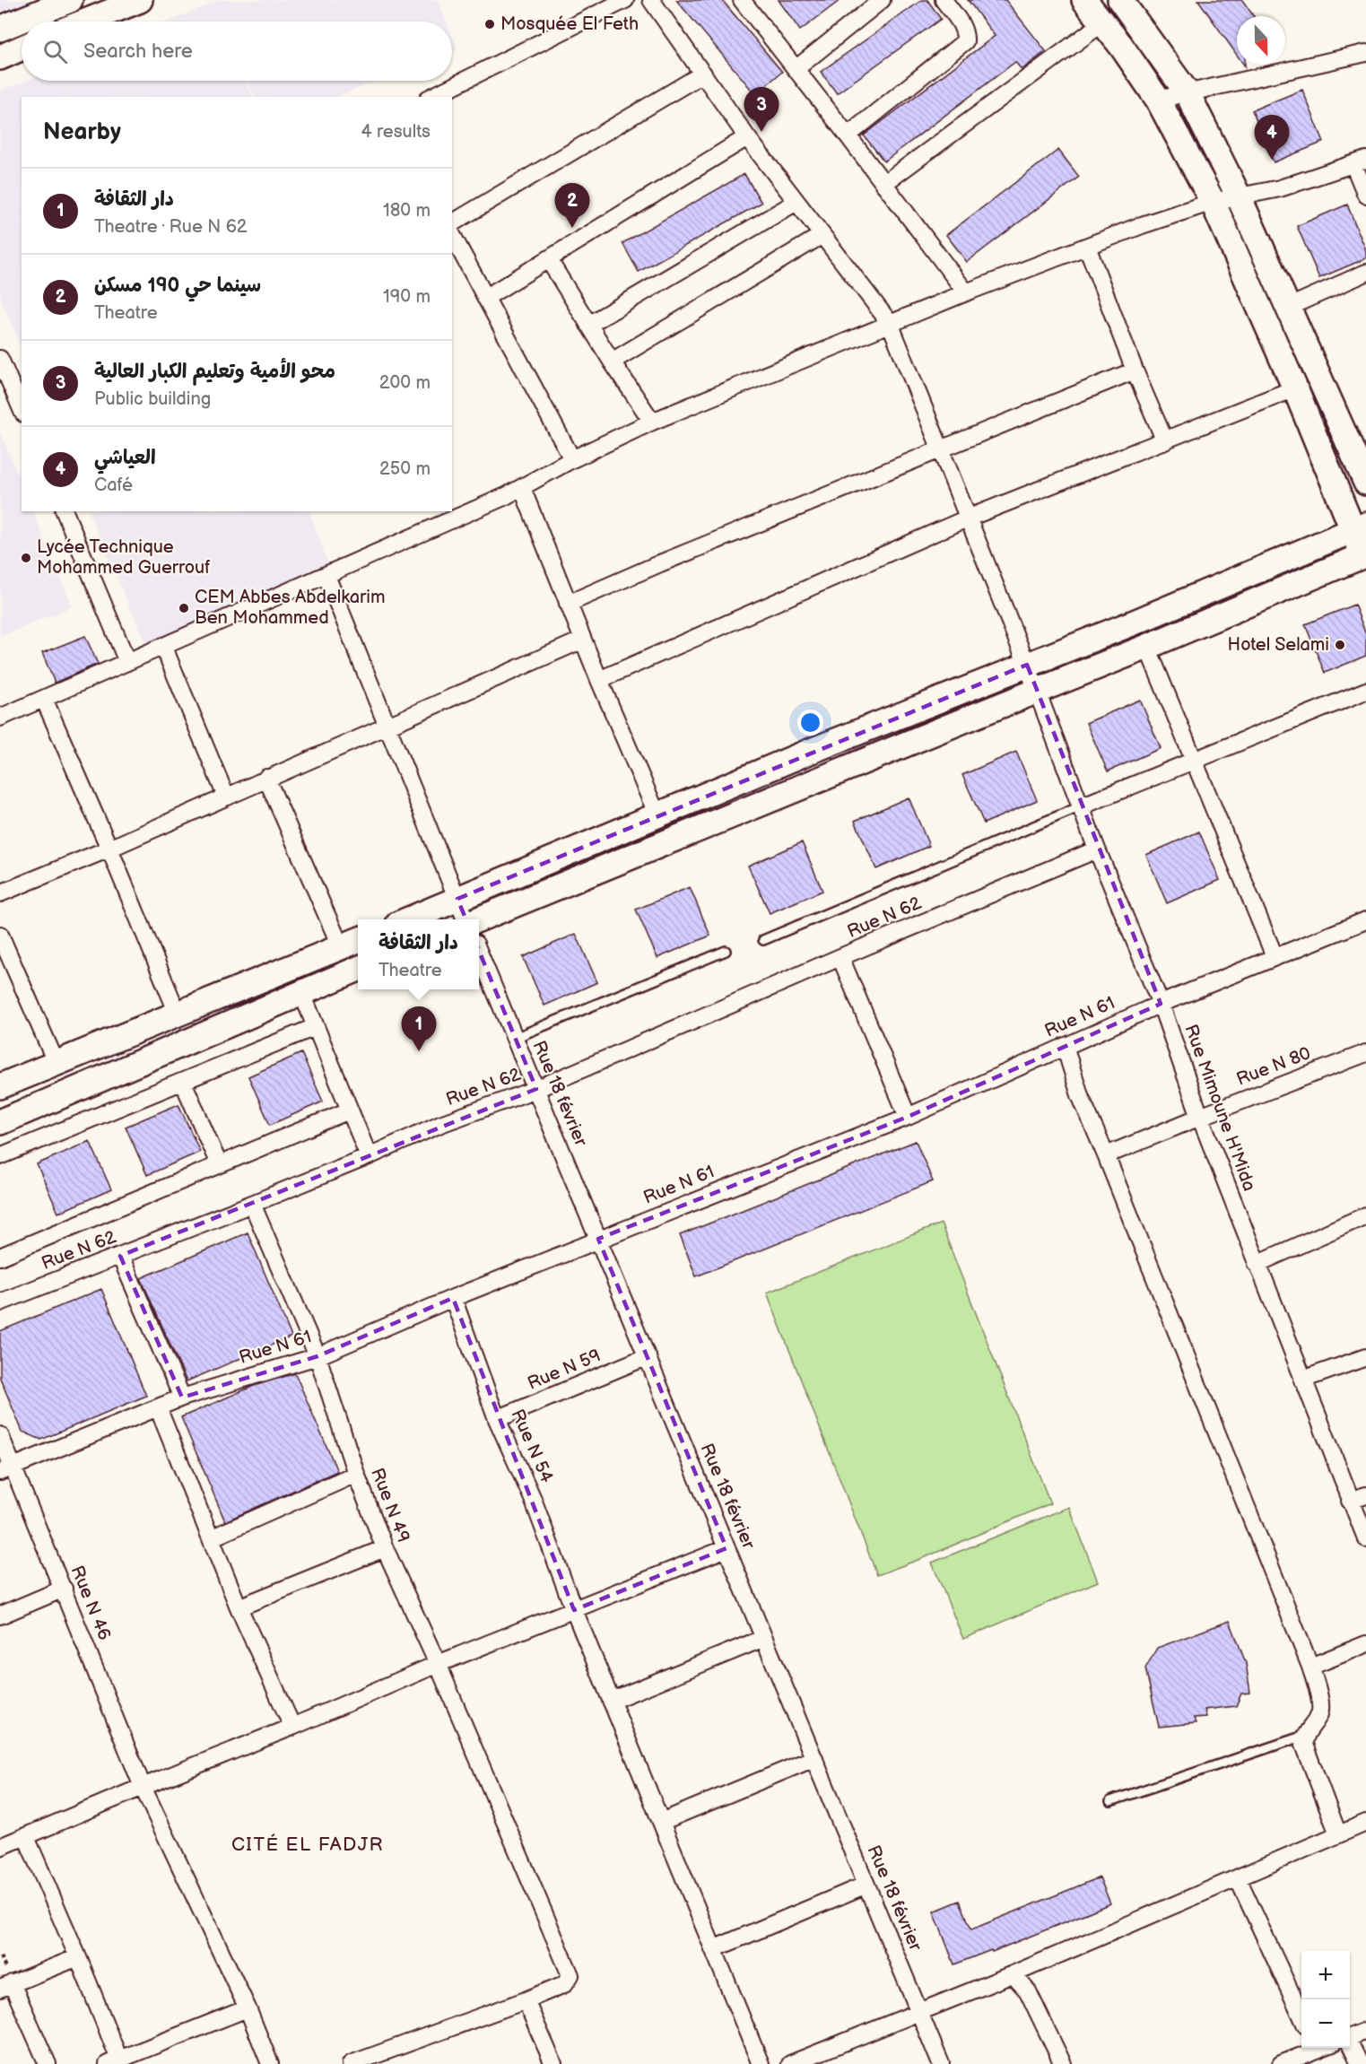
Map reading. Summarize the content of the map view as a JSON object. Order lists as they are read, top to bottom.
{
  "streets": {
    "street": [
      "Rue N 62",
      "Rue N 61",
      "Rue N 80",
      "Rue 18 février",
      "Rue Mimoune H'Mida",
      "Rue N 59",
      "Rue N 54",
      "Rue N 49",
      "Rue N 46"
    ]
  },
  "crossings": [
    ["Rue N 62", "Rue 18 février"],
    ["Rue N 62", "Rue Mimoune H'Mida"],
    ["Rue N 62", "Rue N 49"],
    ["Rue N 61", "Rue 18 février"],
    ["Rue N 61", "Rue Mimoune H'Mida"],
    ["Rue N 61", "Rue N 54"],
    ["Rue N 61", "Rue N 49"],
    ["Rue N 61", "Rue N 46"],
    ["Rue N 80", "Rue Mimoune H'Mida"],
    ["Rue 18 février", "Rue N 59"],
    ["Rue N 59", "Rue N 54"]
  ],
  "districts": ["CITÉ EL FADJR"],
  "places": [
    "Mosquée El Feth",
    "Lycée Technique Mohammed Guerrouf",
    "CEM Abbes Abdelkarim Ben Mohammed",
    "Hotel Selami"
  ],
  "north": "bottom",
  "page": {
    "search": "Search here",
    "pins": [
      "3",
      "4",
      "2",
      "1"
    ],
    "heading": ["Nearby", "4 results"],
    "list": [
      {
        "mark": "1",
        "name": "دار الثقافة",
        "note": "Theatre · Rue N 62",
        "value": "180 m"
      },
      {
        "mark": "2",
        "name": "سينما حي 190 مسكن",
        "note": "Theatre",
        "value": "190 m"
      },
      {
        "mark": "3",
        "name": "محو الأمية وتعليم الكبار العالية",
        "note": "Public building",
        "value": "200 m"
      },
      {
        "mark": "4",
        "name": "العياشي",
        "note": "Café",
        "value": "250 m"
      }
    ],
    "popup": ["دار الثقافة", "Theatre"],
    "map_buttons": ["+", "−"]
  }
}
